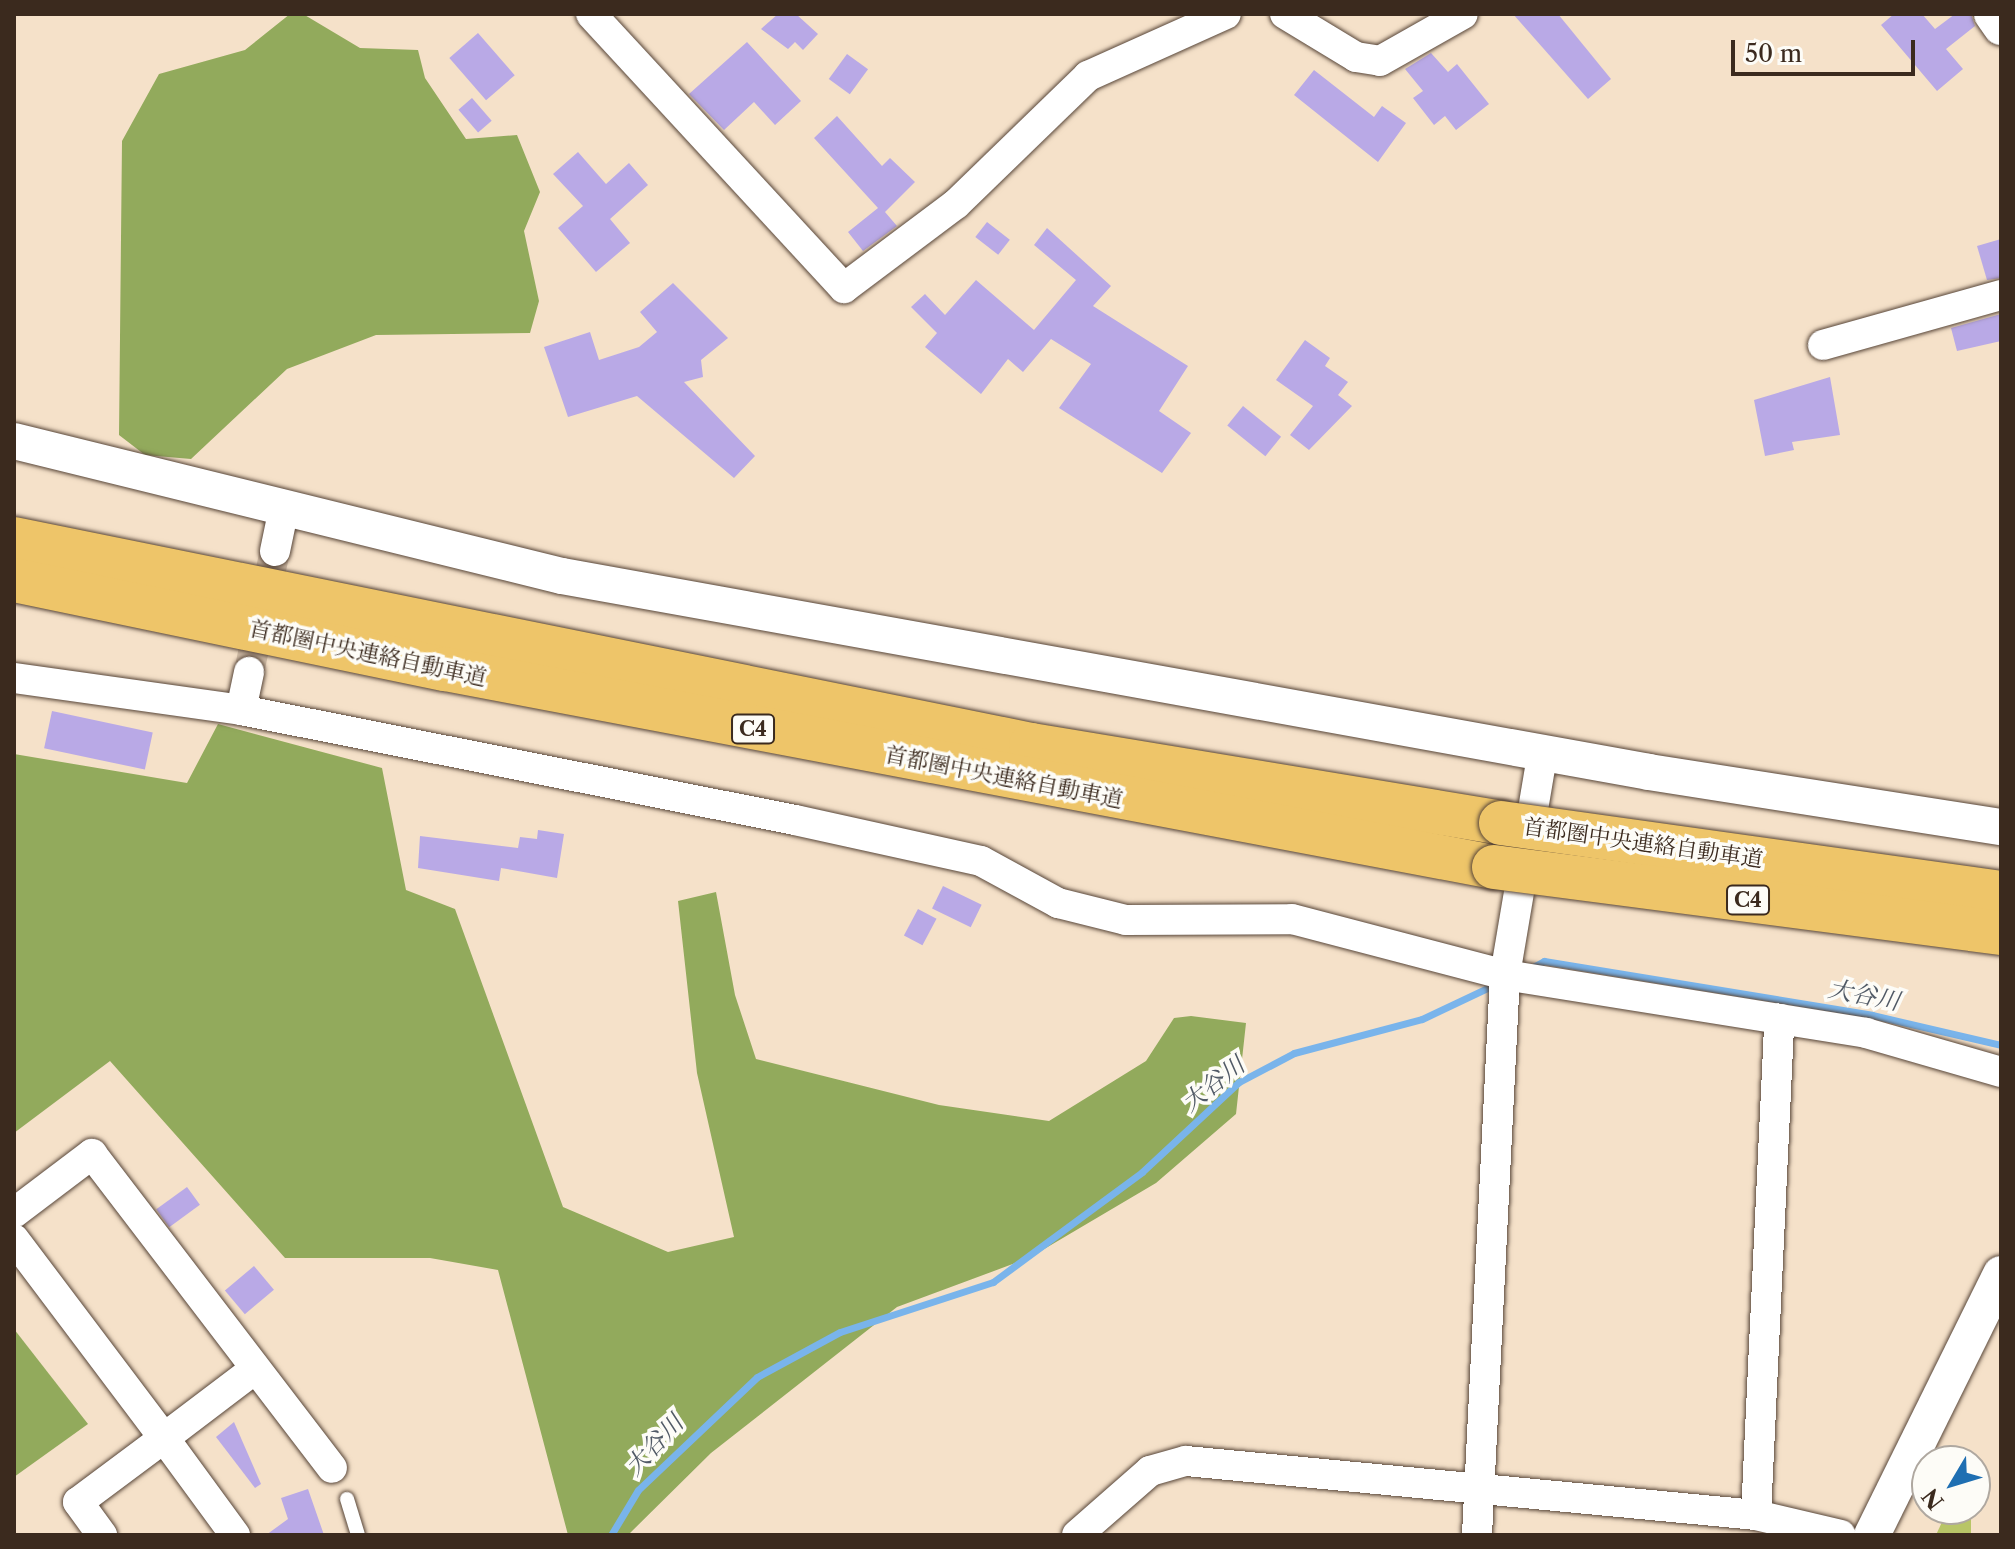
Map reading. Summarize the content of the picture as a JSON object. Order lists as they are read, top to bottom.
{
  "streets": {
    "highway": ["首都圏中央連絡自動車道", "C4"]
  },
  "water": ["大谷川"],
  "scale_bar": "50 m",
  "north": "bottom left"
}
